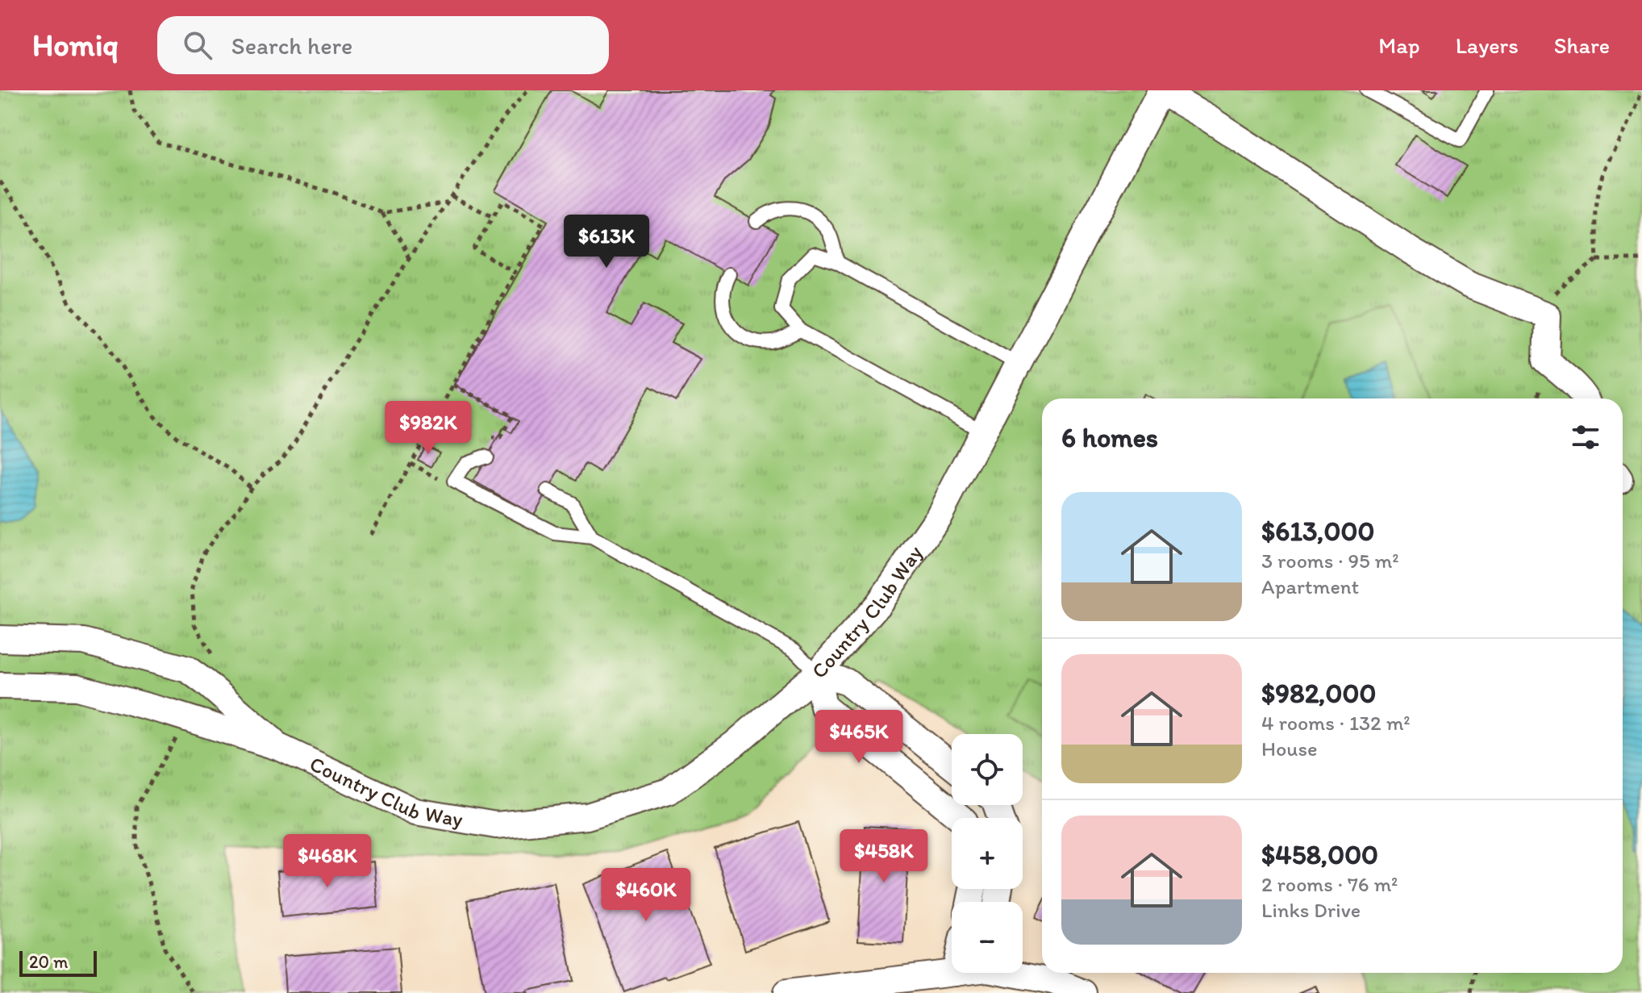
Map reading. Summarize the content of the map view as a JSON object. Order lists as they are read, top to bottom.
{
  "streets": {
    "street": ["Country Club Way"]
  },
  "scale_bar": "20 m",
  "page": {
    "header": "Homiq",
    "search": "Search here",
    "nav": ["Map", "Layers", "Share"],
    "price": [
      "$613K",
      "$982K",
      "$465K",
      "$458K",
      "$468K",
      "$460K"
    ],
    "heading": "6 homes",
    "list": [
      {
        "name": "$613,000",
        "note": "3 rooms · 95 m² · Apartment"
      },
      {
        "name": "$982,000",
        "note": "4 rooms · 132 m² · House"
      },
      {
        "name": "$458,000",
        "note": "2 rooms · 76 m² · Links Drive"
      }
    ],
    "map_buttons": ["+", "−"],
    "scale": "20 m"
  }
}
